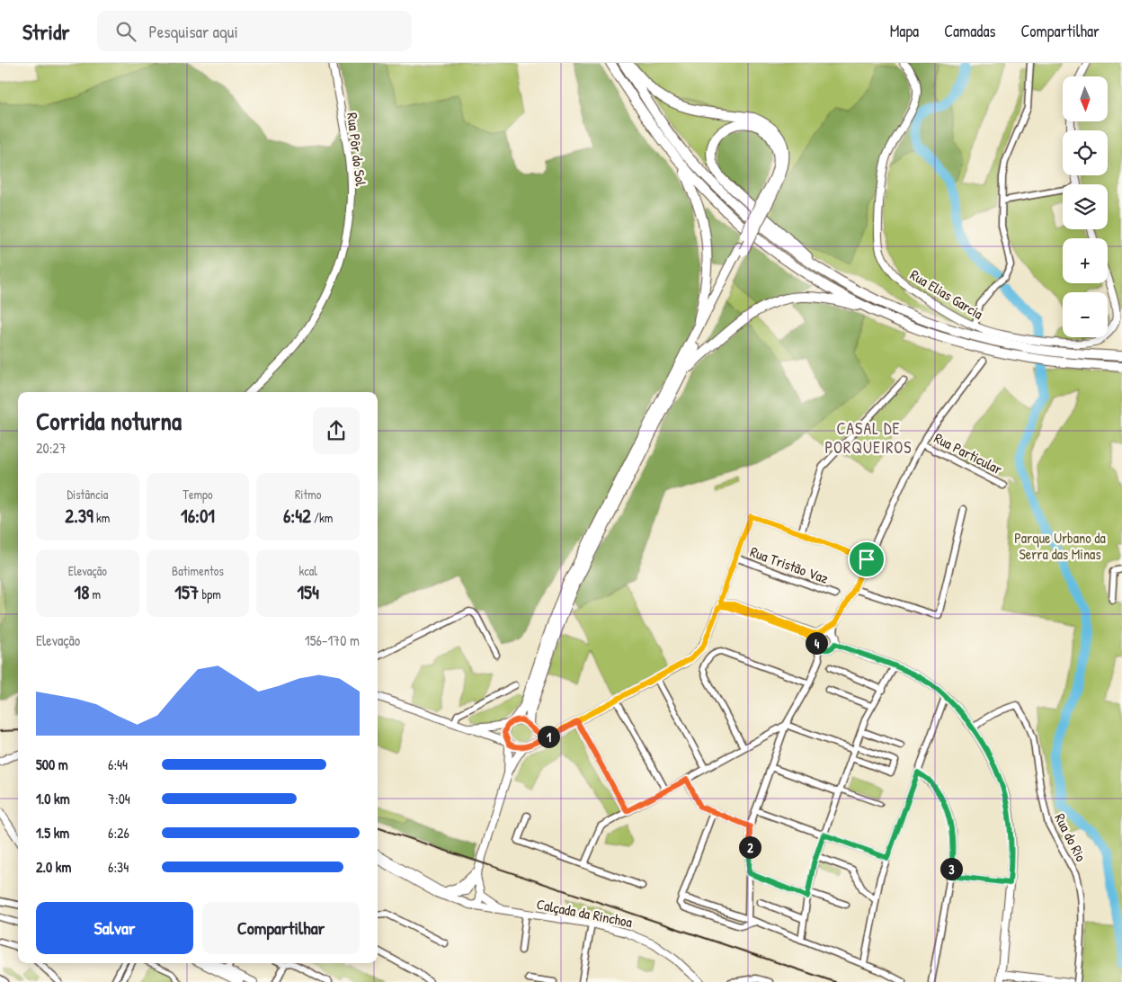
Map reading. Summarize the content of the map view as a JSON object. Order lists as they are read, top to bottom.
{
  "streets": {
    "street": [
      "Rua Pôr do Sol",
      "Rua Elias Garcia",
      "Rua Particular",
      "Rua Tristão Vaz",
      "Rua do Rio",
      "Calçada da Rinchoa"
    ]
  },
  "districts": ["CASAL DE PORQUEIROS"],
  "parks": ["Parque Urbano da Serra das Minas"],
  "north": "bottom",
  "page": {
    "header": "Stridr",
    "search": "Pesquisar aqui",
    "nav": ["Mapa", "Camadas", "Compartilhar"],
    "map_buttons": ["+", "−"],
    "heading": ["Corrida noturna", "20:27"],
    "stats": [
      ["Distância", "2.39 km"],
      ["Tempo", "16:01"],
      ["Ritmo", "6:42 /km"],
      ["Elevação", "18 m"],
      ["Batimentos", "157 bpm"],
      ["kcal", "154"]
    ],
    "chart": ["Elevação", "156–170 m"],
    "pins": [
      "4",
      "1",
      "2",
      "3"
    ],
    "list": [
      {
        "name": "500 m",
        "note": "6:44"
      },
      {
        "name": "1.0 km",
        "note": "7:04"
      },
      {
        "name": "1.5 km",
        "note": "6:26"
      },
      {
        "name": "2.0 km",
        "note": "6:34"
      }
    ],
    "buttons": ["Salvar", "Compartilhar"]
  }
}
